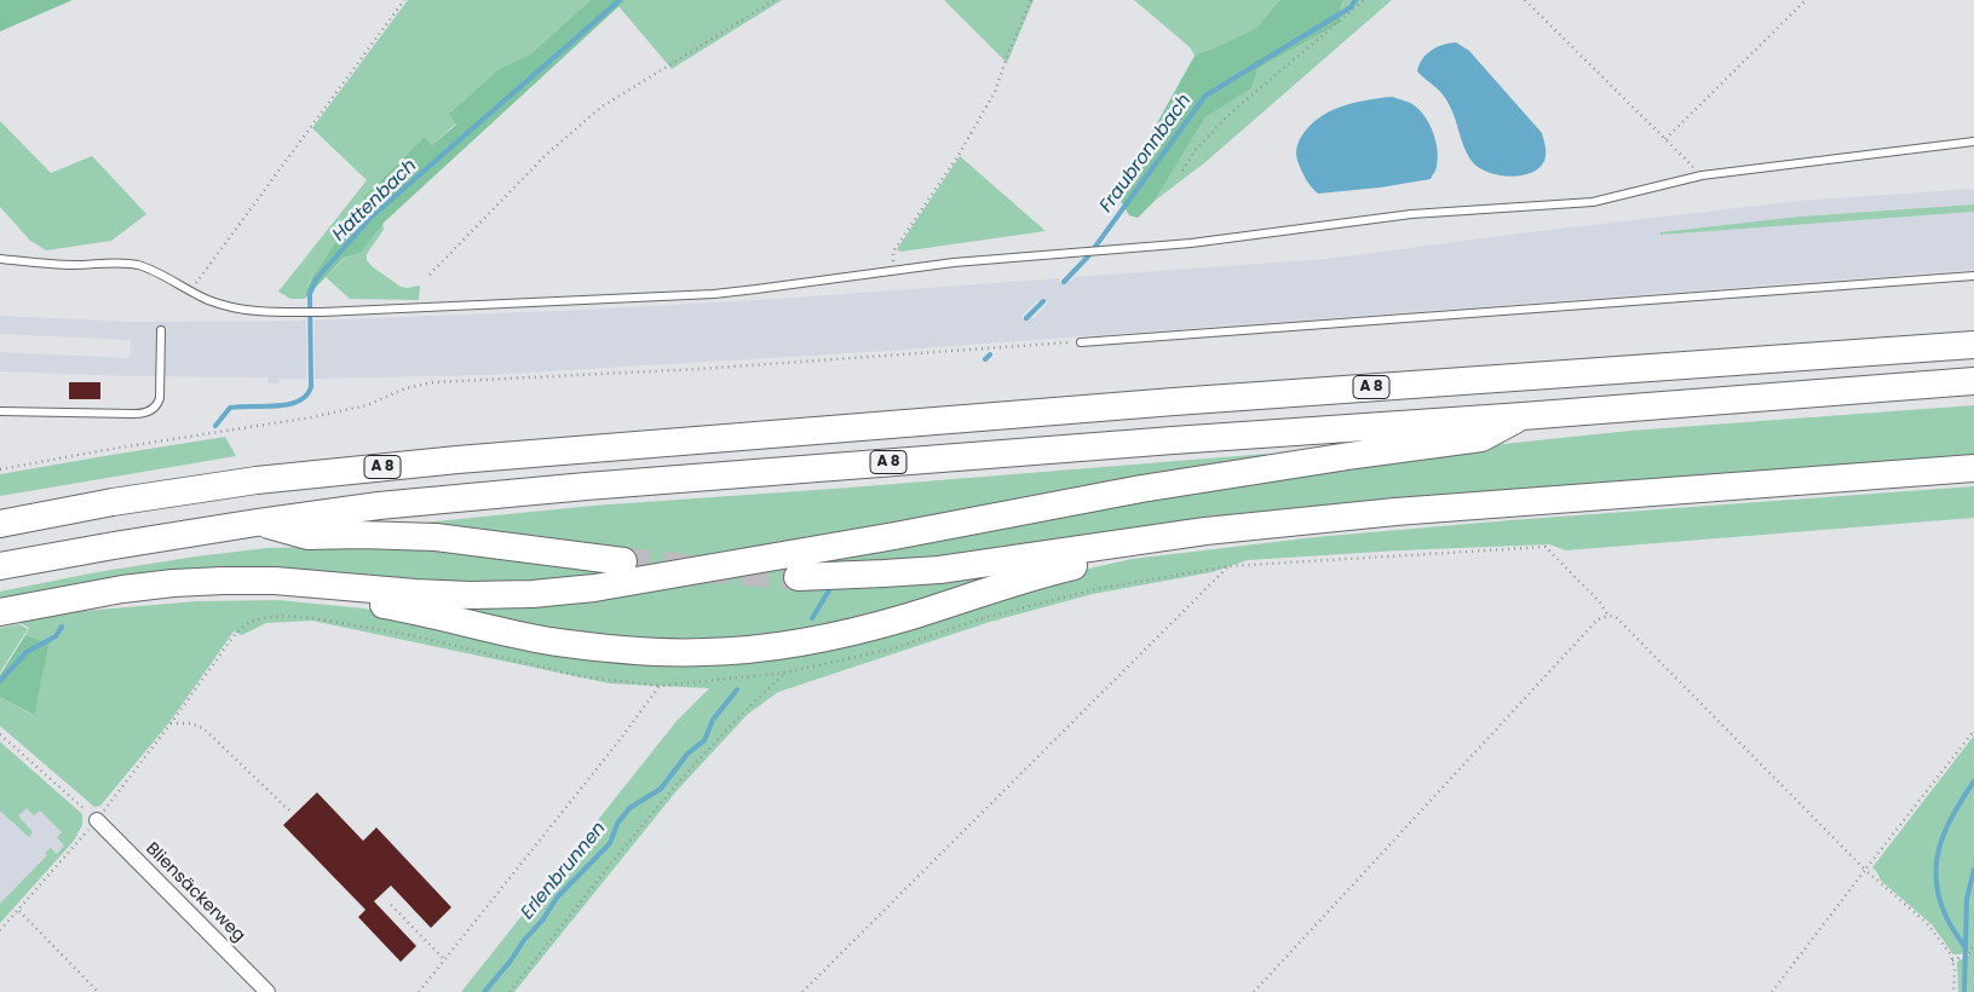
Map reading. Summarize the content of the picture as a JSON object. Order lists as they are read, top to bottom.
{
  "streets": {
    "highway": ["A 8"],
    "street": ["Bliensäckerweg"]
  },
  "water": ["Fraubronnbach", "Hattenbach", "Erlenbrunnen"]
}
